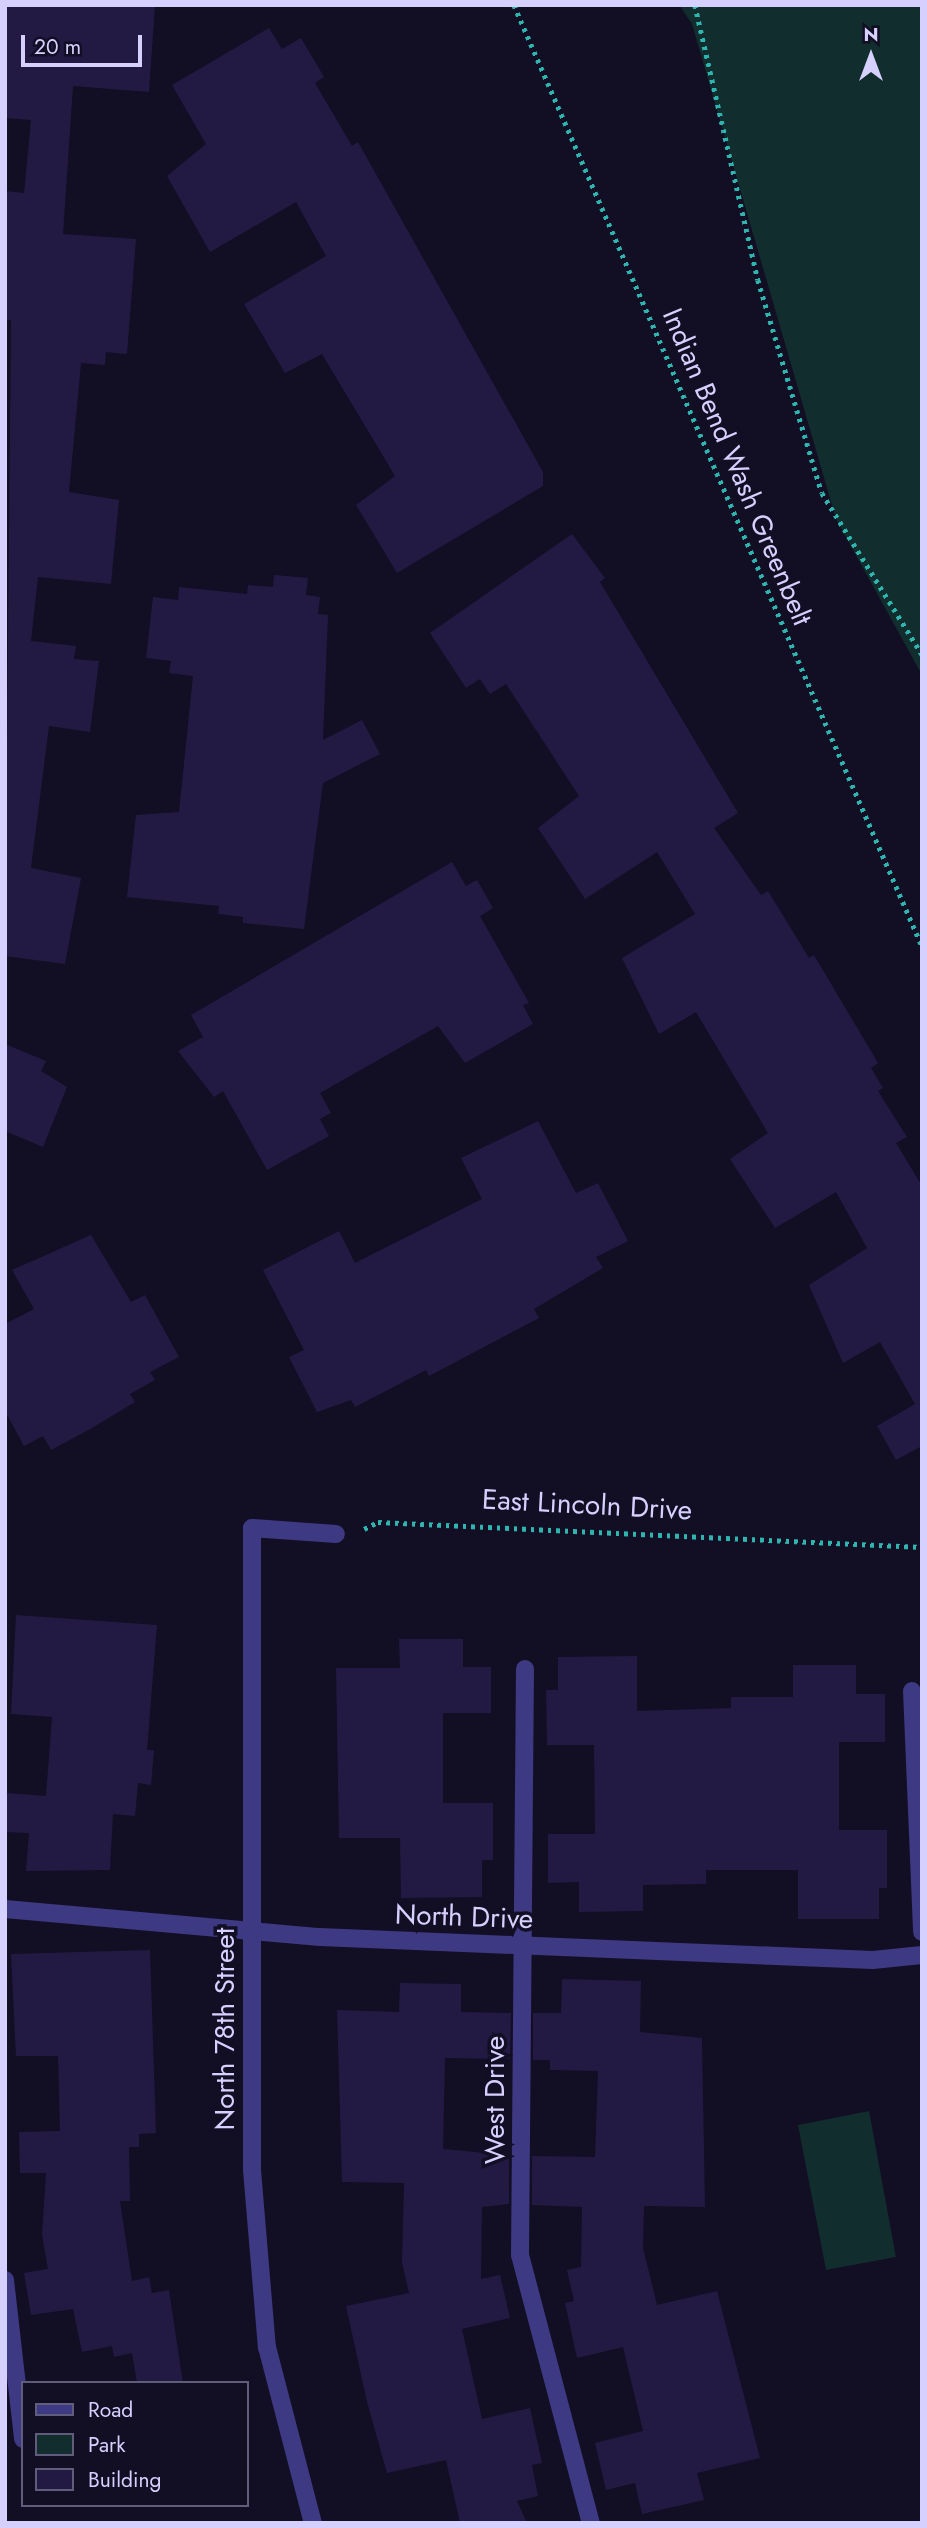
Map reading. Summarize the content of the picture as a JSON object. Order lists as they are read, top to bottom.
{
  "streets": {
    "street": ["North Drive", "North 78th Street", "West Drive"],
    "path": ["Indian Bend Wash Greenbelt", "East Lincoln Drive"]
  },
  "crossings": [
    ["East Lincoln Drive", "North 78th Street"],
    ["North Drive", "North 78th Street"],
    ["North Drive", "West Drive"]
  ],
  "legend": ["Road", "Park", "Building"],
  "scale_bar": "20 m",
  "north": "top"
}
